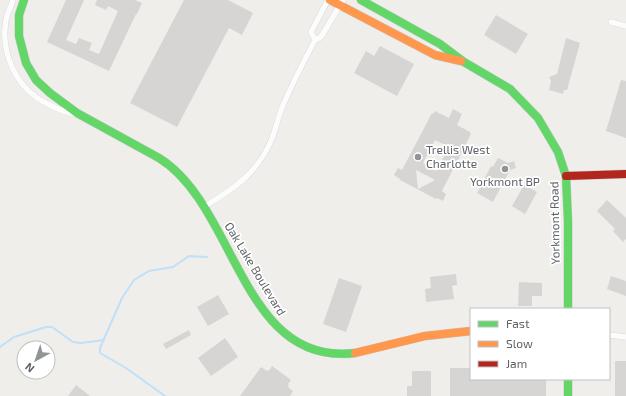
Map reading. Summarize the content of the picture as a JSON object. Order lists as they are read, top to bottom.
{
  "streets": {
    "street": ["Yorkmont Road", "Oak Lake Boulevard"]
  },
  "places": ["Trellis West Charlotte", "Yorkmont BP"],
  "legend": ["Fast", "Slow", "Jam"],
  "north": "bottom left"
}
